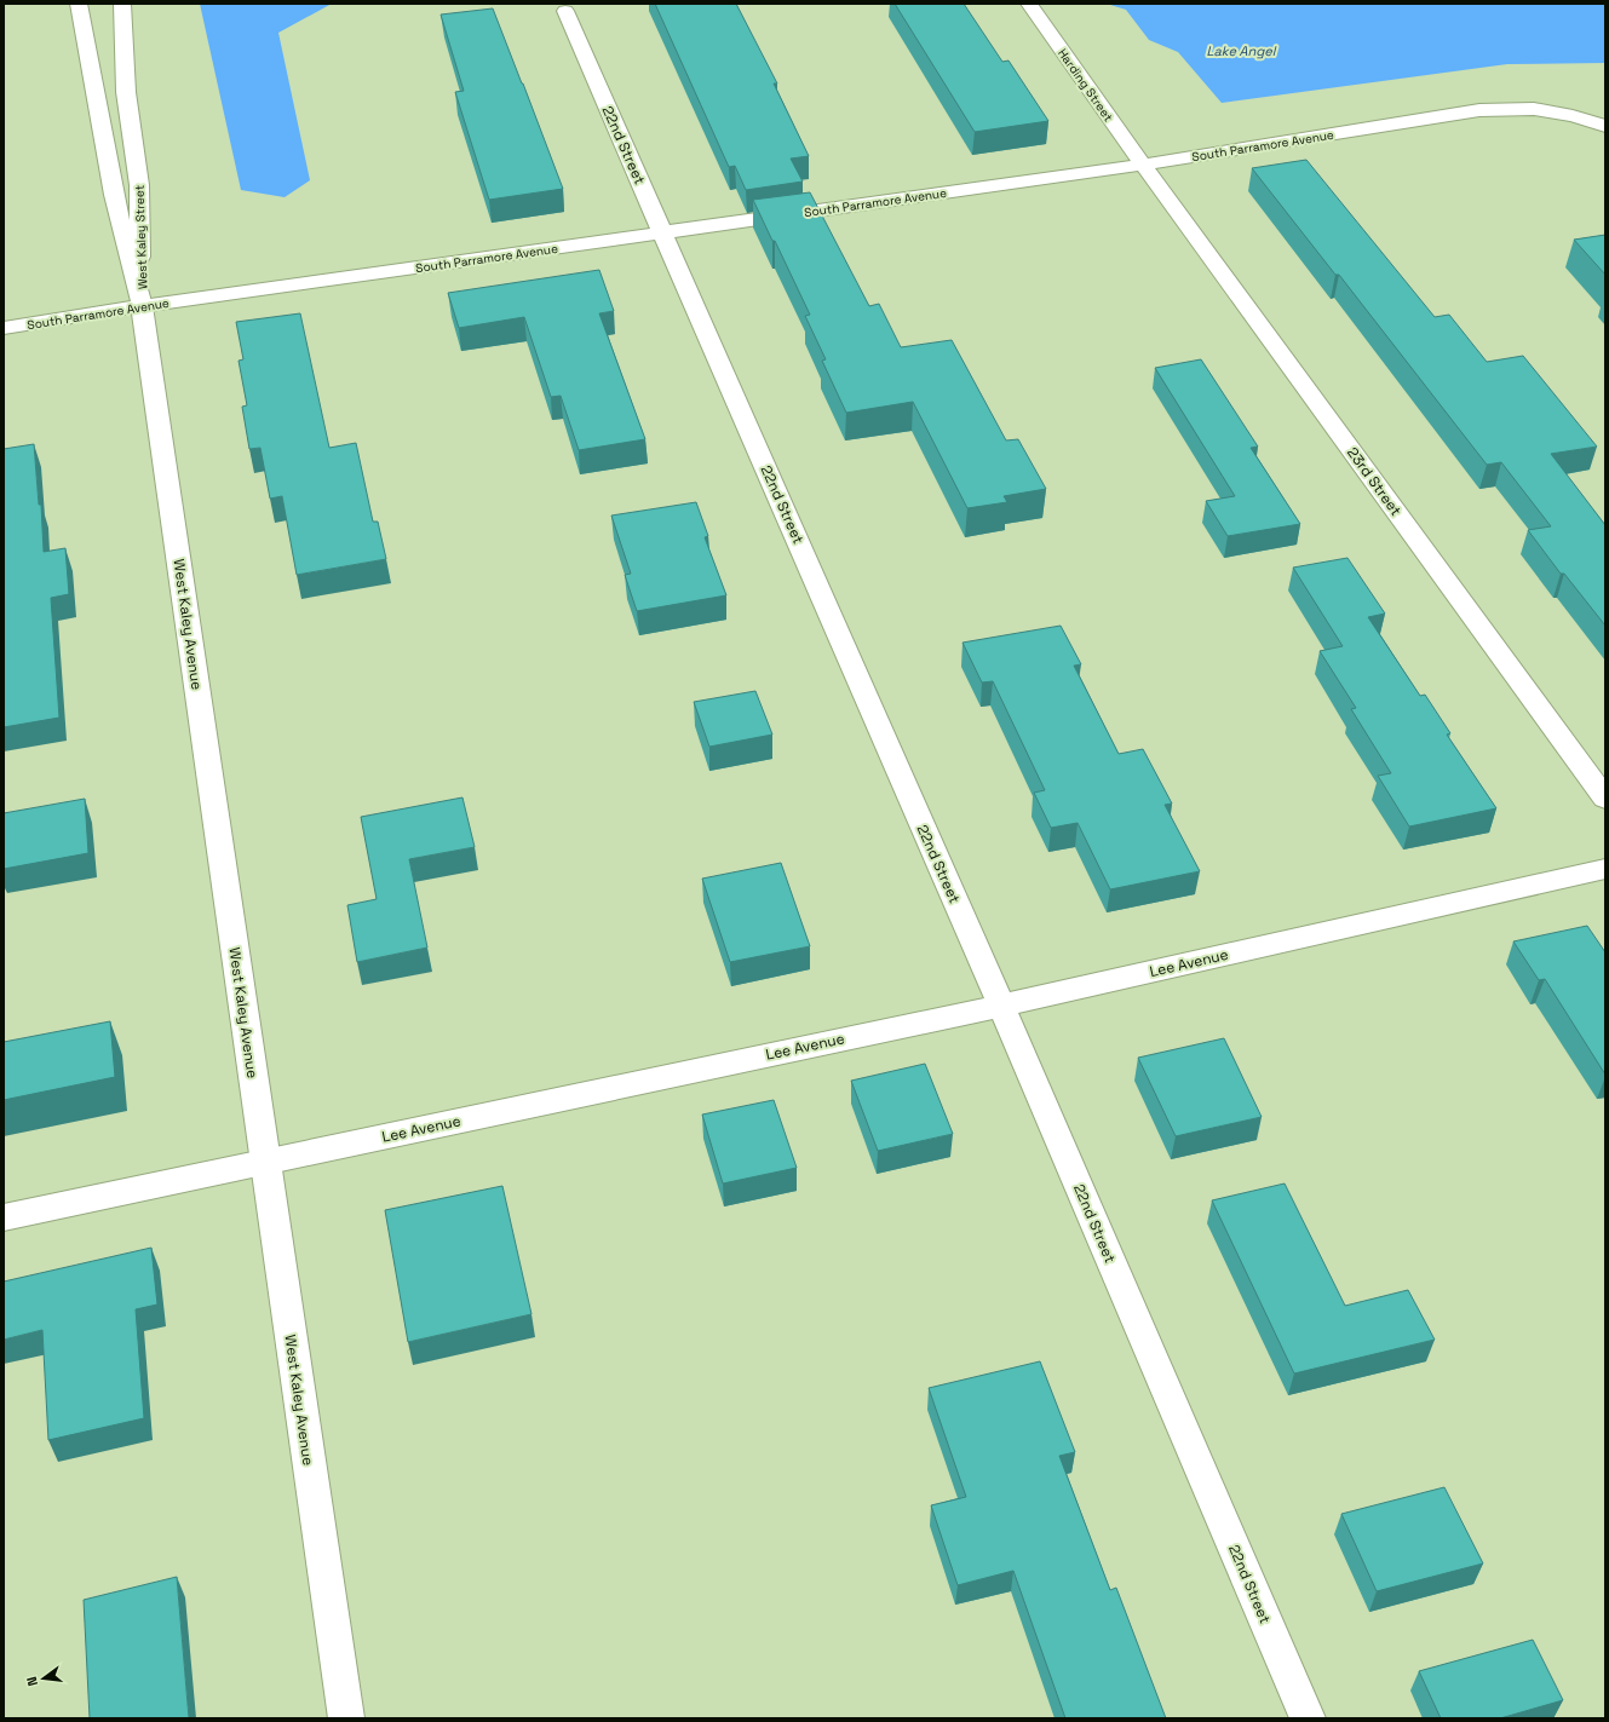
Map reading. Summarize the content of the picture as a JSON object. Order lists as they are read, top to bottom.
{
  "streets": {
    "street": [
      "Harding Street",
      "22nd Street",
      "South Parramore Avenue",
      "West Kaley Street",
      "23rd Street",
      "West Kaley Avenue",
      "Lee Avenue"
    ]
  },
  "crossings": [
    ["Harding Street", "South Parramore Avenue"],
    ["Harding Street", "23rd Street"],
    ["22nd Street", "South Parramore Avenue"],
    ["22nd Street", "Lee Avenue"],
    ["South Parramore Avenue", "West Kaley Street"],
    ["South Parramore Avenue", "23rd Street"],
    ["South Parramore Avenue", "West Kaley Avenue"],
    ["West Kaley Street", "West Kaley Avenue"],
    ["West Kaley Avenue", "Lee Avenue"]
  ],
  "water": ["Lake Angel"],
  "north": "left"
}
